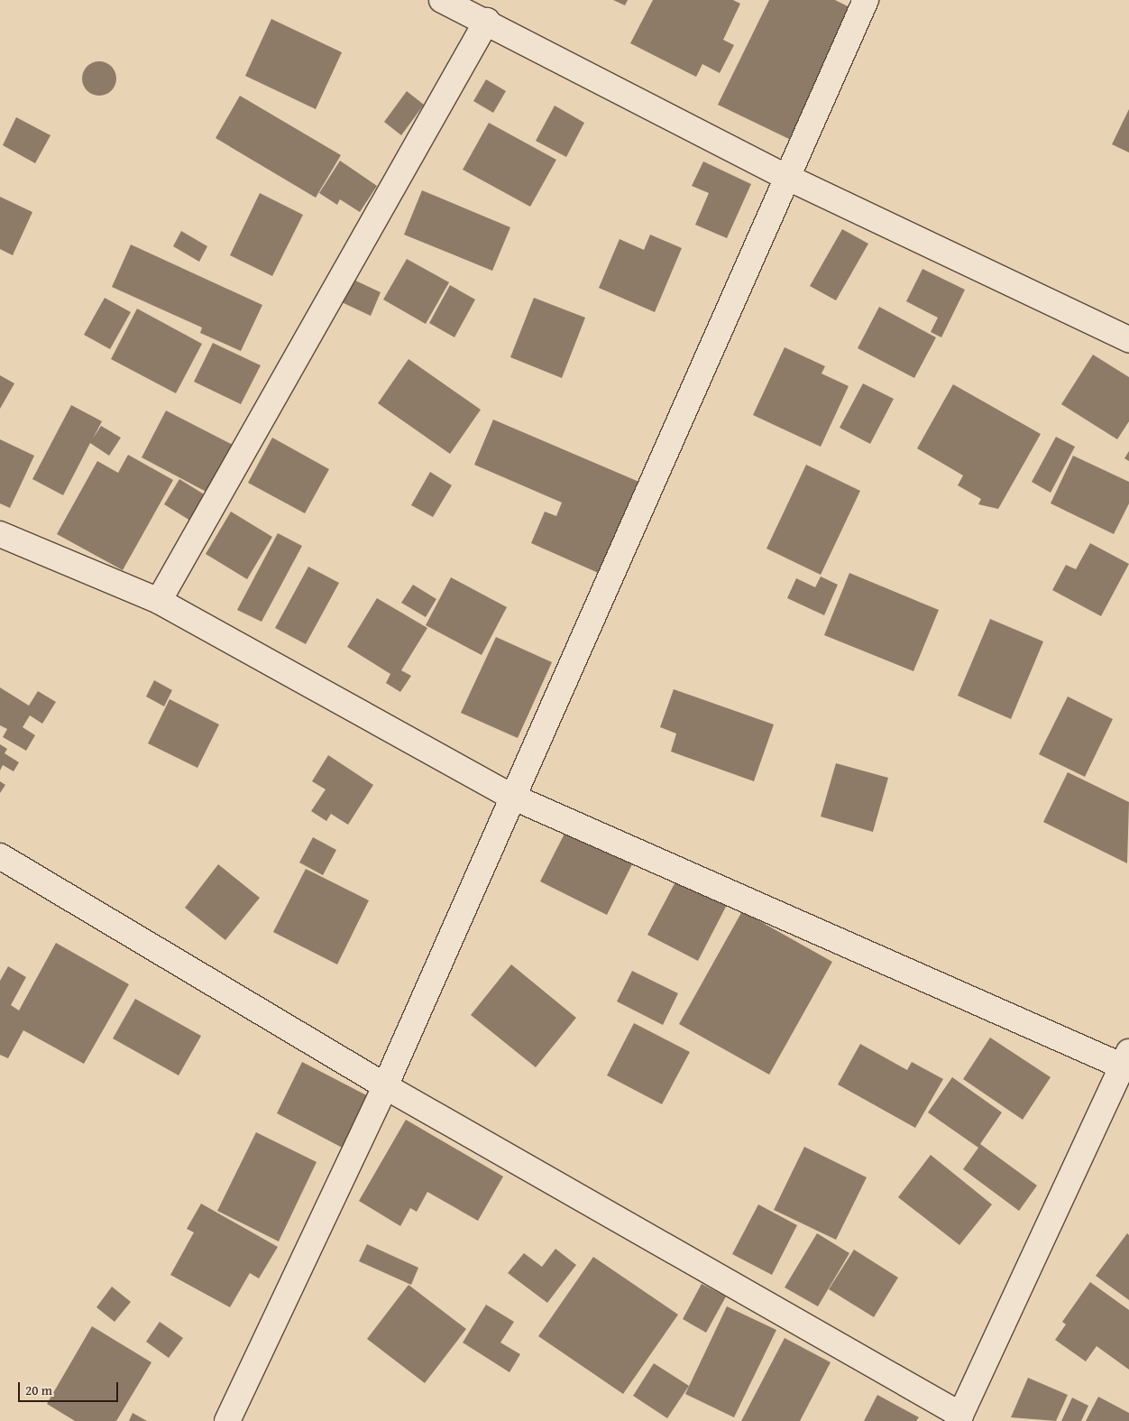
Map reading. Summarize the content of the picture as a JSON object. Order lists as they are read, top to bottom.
{
  "scale_bar": "20 m"
}
